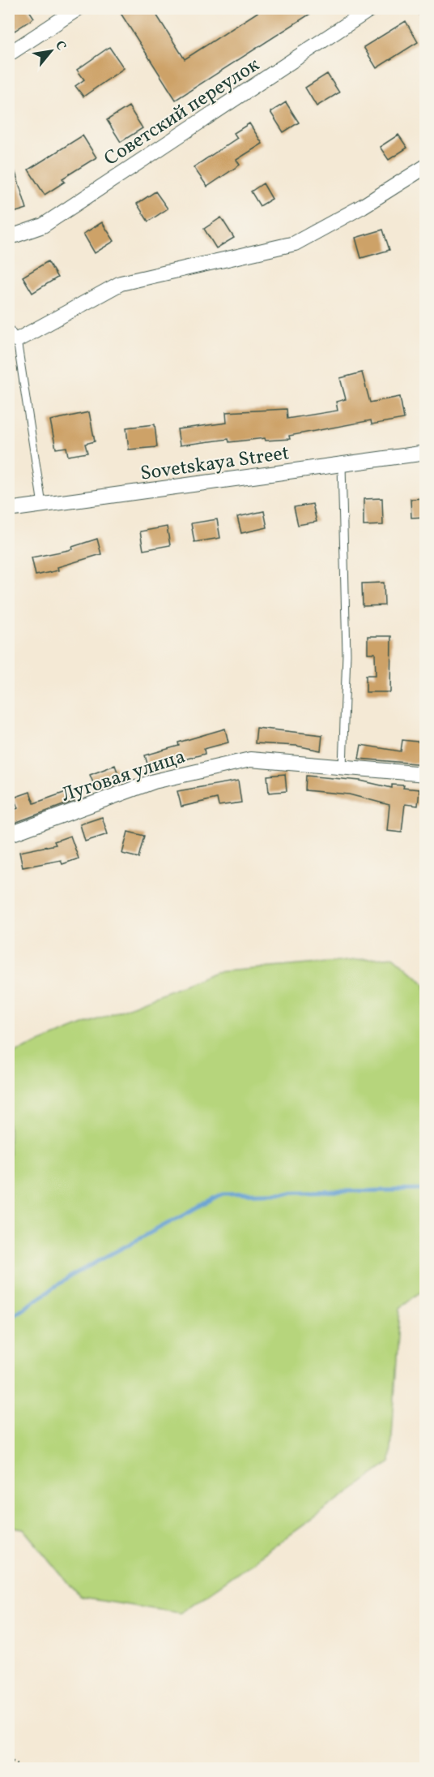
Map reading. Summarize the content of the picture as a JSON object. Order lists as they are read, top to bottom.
{
  "streets": {
    "street": ["Советский переулок", "Sovetskaya Street", "Луговая улица"]
  },
  "north": "top right"
}
